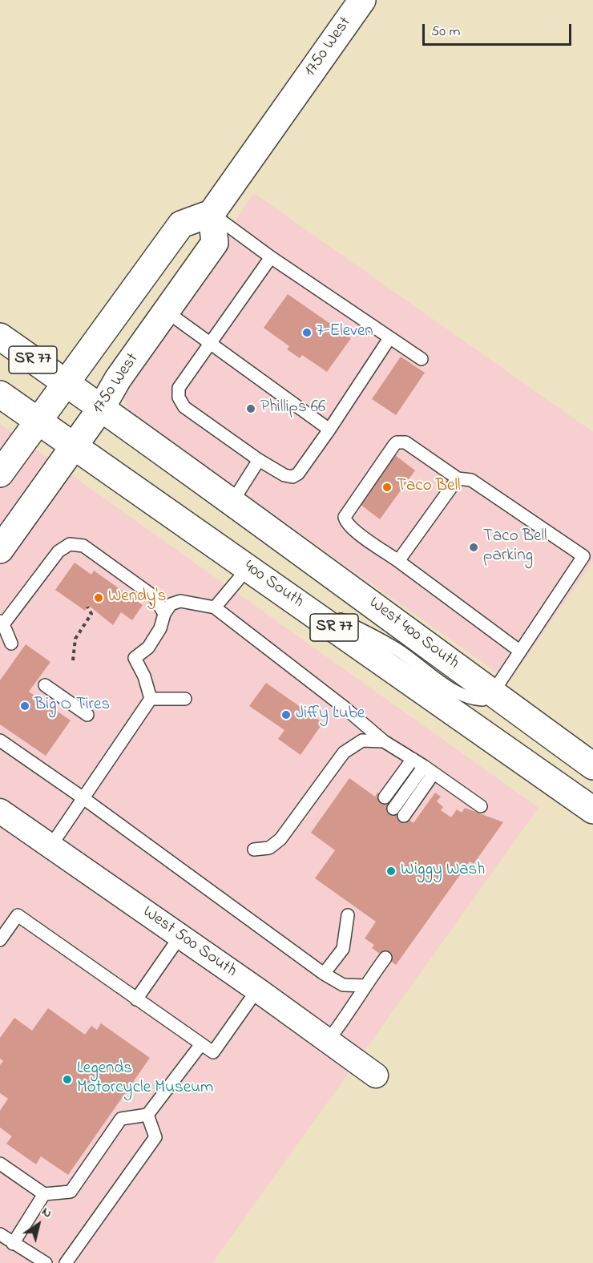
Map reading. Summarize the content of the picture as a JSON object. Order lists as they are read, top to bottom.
{
  "streets": {
    "main road": [
      "1750 West",
      "SR 77",
      "400 South",
      "West 400 South"
    ],
    "street": ["West 500 South"]
  },
  "crossings": [
    ["1750 West", "SR 77"],
    ["1750 West", "400 South"],
    ["SR 77", "West 400 South"]
  ],
  "places": [
    "7-Eleven",
    "Phillips 66",
    "Taco Bell",
    "Taco Bell parking",
    "Wendy's",
    "Big O Tires",
    "Jiffy Lube",
    "Wiggy Wash",
    "Legends Motorcycle Museum"
  ],
  "scale_bar": "50 m",
  "north": "top right"
}
